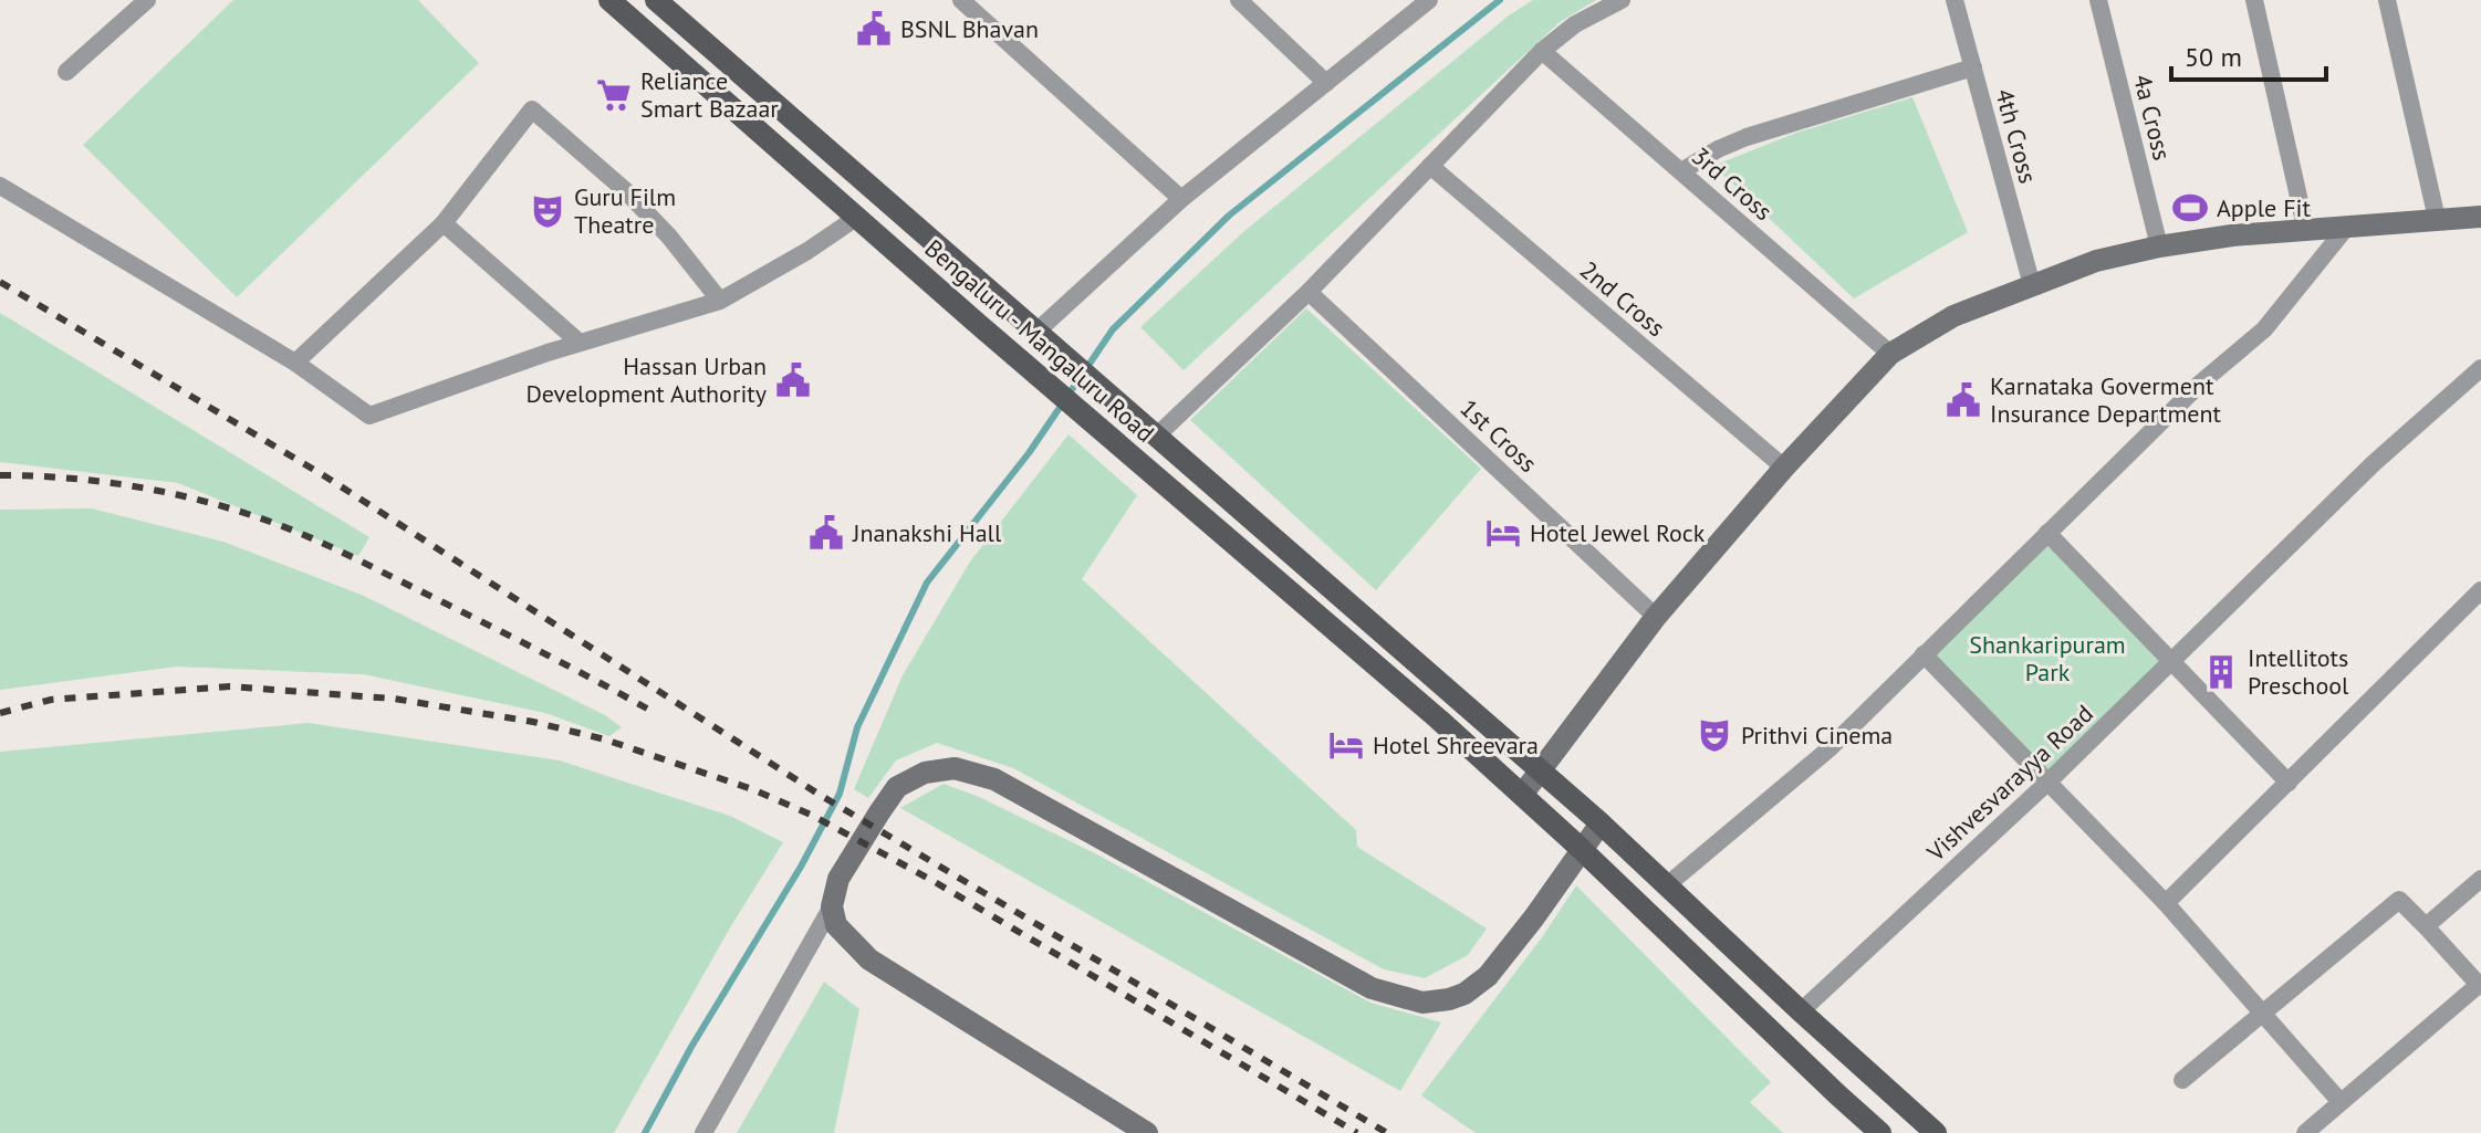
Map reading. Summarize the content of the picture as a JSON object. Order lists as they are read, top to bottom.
{
  "streets": {
    "main road": ["Bengaluru - Mangaluru Road"],
    "street": [
      "4a Cross",
      "4th Cross",
      "3rd Cross",
      "2nd Cross",
      "1st Cross",
      "Vishvesvarayya Road"
    ]
  },
  "crossings": [
    ["Bengaluru - Mangaluru Road", "Vishvesvarayya Road"]
  ],
  "parks": ["Shankaripuram Park"],
  "places": {
    "public building": [
      "BSNL Bhavan",
      "Hassan Urban Development Authority",
      "Karnataka Goverment Insurance Department",
      "Jnanakshi Hall"
    ],
    "supermarket": ["Reliance Smart Bazaar"],
    "sports": ["Apple Fit"],
    "theatre": ["Guru Film Theatre", "Prithvi Cinema"],
    "hotel": ["Hotel Jewel Rock", "Hotel Shreevara"],
    "building": ["Intellitots Preschool"]
  },
  "scale_bar": "50 m"
}
